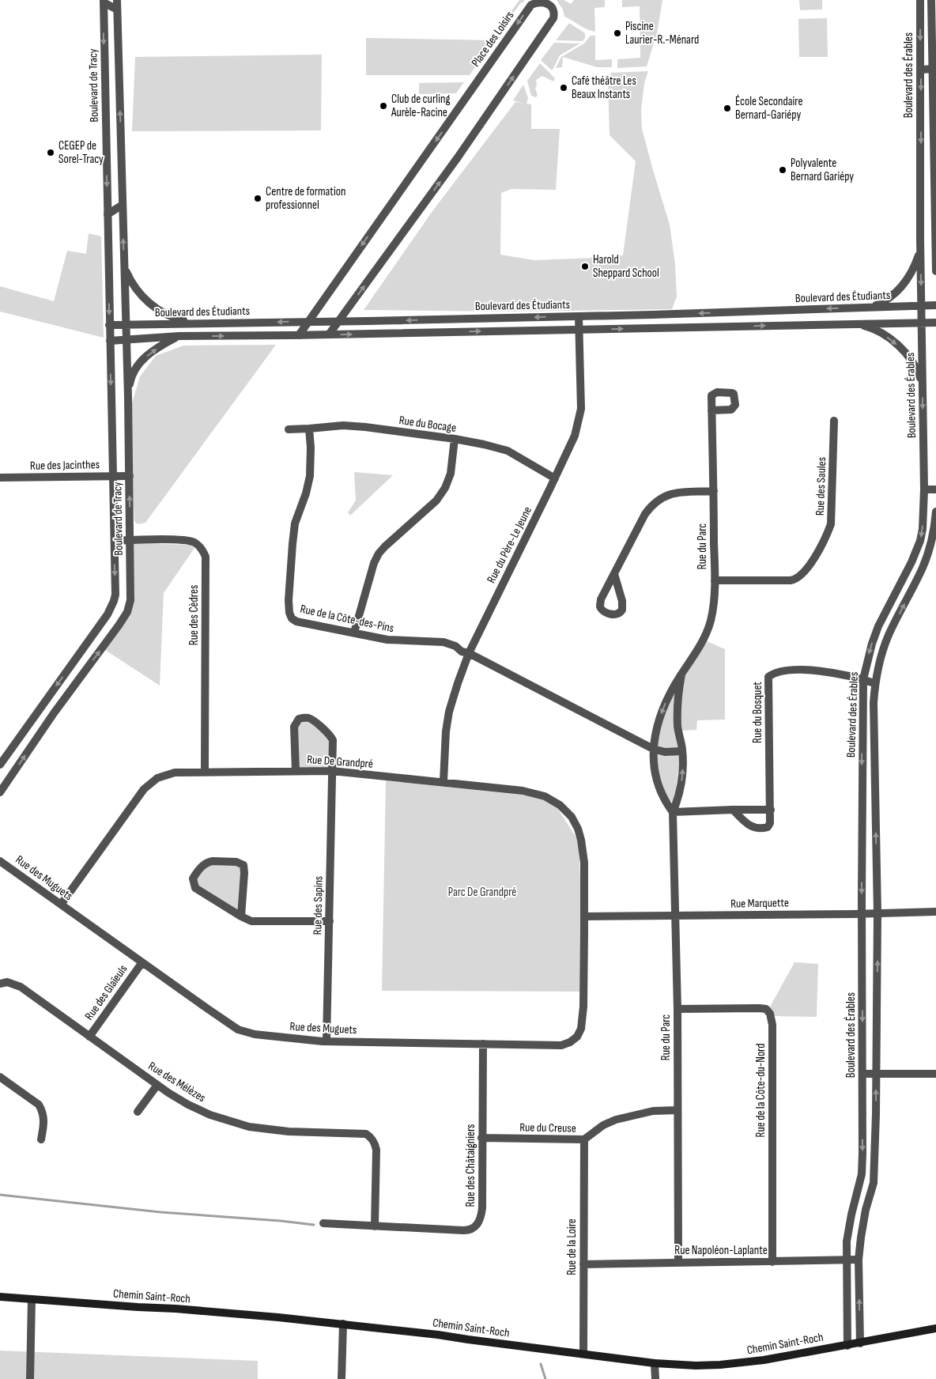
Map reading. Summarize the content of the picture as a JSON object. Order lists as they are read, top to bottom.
{
  "streets": {
    "main road": ["Chemin Saint-Roch"],
    "street": [
      "Place des Loisirs",
      "Boulevard des Érables",
      "Boulevard de Tracy",
      "Boulevard des Étudiants",
      "Rue du Bocage",
      "Rue des Jacinthes",
      "Rue des Saules",
      "Rue du Père-Le Jeune",
      "Rue du Parc",
      "Rue des Cèdres",
      "Rue de la Côte-des-Pins",
      "Rue du Bosquet",
      "Rue De Grandpré",
      "Rue des Muguets",
      "Rue Marquette",
      "Rue des Sapins",
      "Rue des Glaïeuls",
      "Rue des Mélèzes",
      "Rue de la Côte-du-Nord",
      "Rue du Creuse",
      "Rue des Châtaigniers",
      "Rue de la Loire",
      "Rue Napoléon-Laplante"
    ]
  },
  "crossings": [
    ["Place des Loisirs", "Boulevard des Étudiants"],
    ["Boulevard des Érables", "Boulevard des Étudiants"],
    ["Boulevard des Érables", "Rue du Bosquet"],
    ["Boulevard des Érables", "Rue Marquette"],
    ["Boulevard des Érables", "Rue Napoléon-Laplante"],
    ["Boulevard des Érables", "Chemin Saint-Roch"],
    ["Boulevard de Tracy", "Boulevard des Étudiants"],
    ["Boulevard de Tracy", "Rue des Jacinthes"],
    ["Boulevard de Tracy", "Rue des Cèdres"],
    ["Boulevard des Étudiants", "Rue du Père-Le Jeune"],
    ["Rue du Bocage", "Rue du Père-Le Jeune"],
    ["Rue du Bocage", "Rue de la Côte-des-Pins"],
    ["Rue des Saules", "Rue du Parc"],
    ["Rue du Père-Le Jeune", "Rue de la Côte-des-Pins"],
    ["Rue du Père-Le Jeune", "Rue De Grandpré"],
    ["Rue du Parc", "Rue de la Côte-des-Pins"],
    ["Rue du Parc", "Rue Marquette"],
    ["Rue du Parc", "Rue de la Côte-du-Nord"],
    ["Rue du Parc", "Rue du Creuse"],
    ["Rue du Parc", "Rue Napoléon-Laplante"],
    ["Rue des Cèdres", "Rue De Grandpré"],
    ["Rue De Grandpré", "Rue des Muguets"],
    ["Rue De Grandpré", "Rue Marquette"],
    ["Rue De Grandpré", "Rue des Sapins"],
    ["Rue des Muguets", "Rue Marquette"],
    ["Rue des Muguets", "Rue des Sapins"],
    ["Rue des Muguets", "Rue des Glaïeuls"],
    ["Rue des Muguets", "Rue des Châtaigniers"],
    ["Rue des Glaïeuls", "Rue des Mélèzes"],
    ["Rue des Mélèzes", "Rue des Châtaigniers"],
    ["Rue de la Côte-du-Nord", "Rue Napoléon-Laplante"],
    ["Rue du Creuse", "Rue des Châtaigniers"],
    ["Rue du Creuse", "Rue de la Loire"],
    ["Rue de la Loire", "Rue Napoléon-Laplante"],
    ["Rue de la Loire", "Chemin Saint-Roch"]
  ],
  "parks": ["Parc De Grandpré"],
  "places": [
    "Piscine Laurier-R.-Ménard",
    "Café théâtre Les Beaux Instants",
    "Club de curling Aurèle-Racine",
    "École Secondaire Bernard-Gariépy",
    "CEGEP de Sorel-Tracy",
    "Polyvalente Bernard Gariépy",
    "Centre de formation professionnel",
    "Harold Sheppard School"
  ]
}
